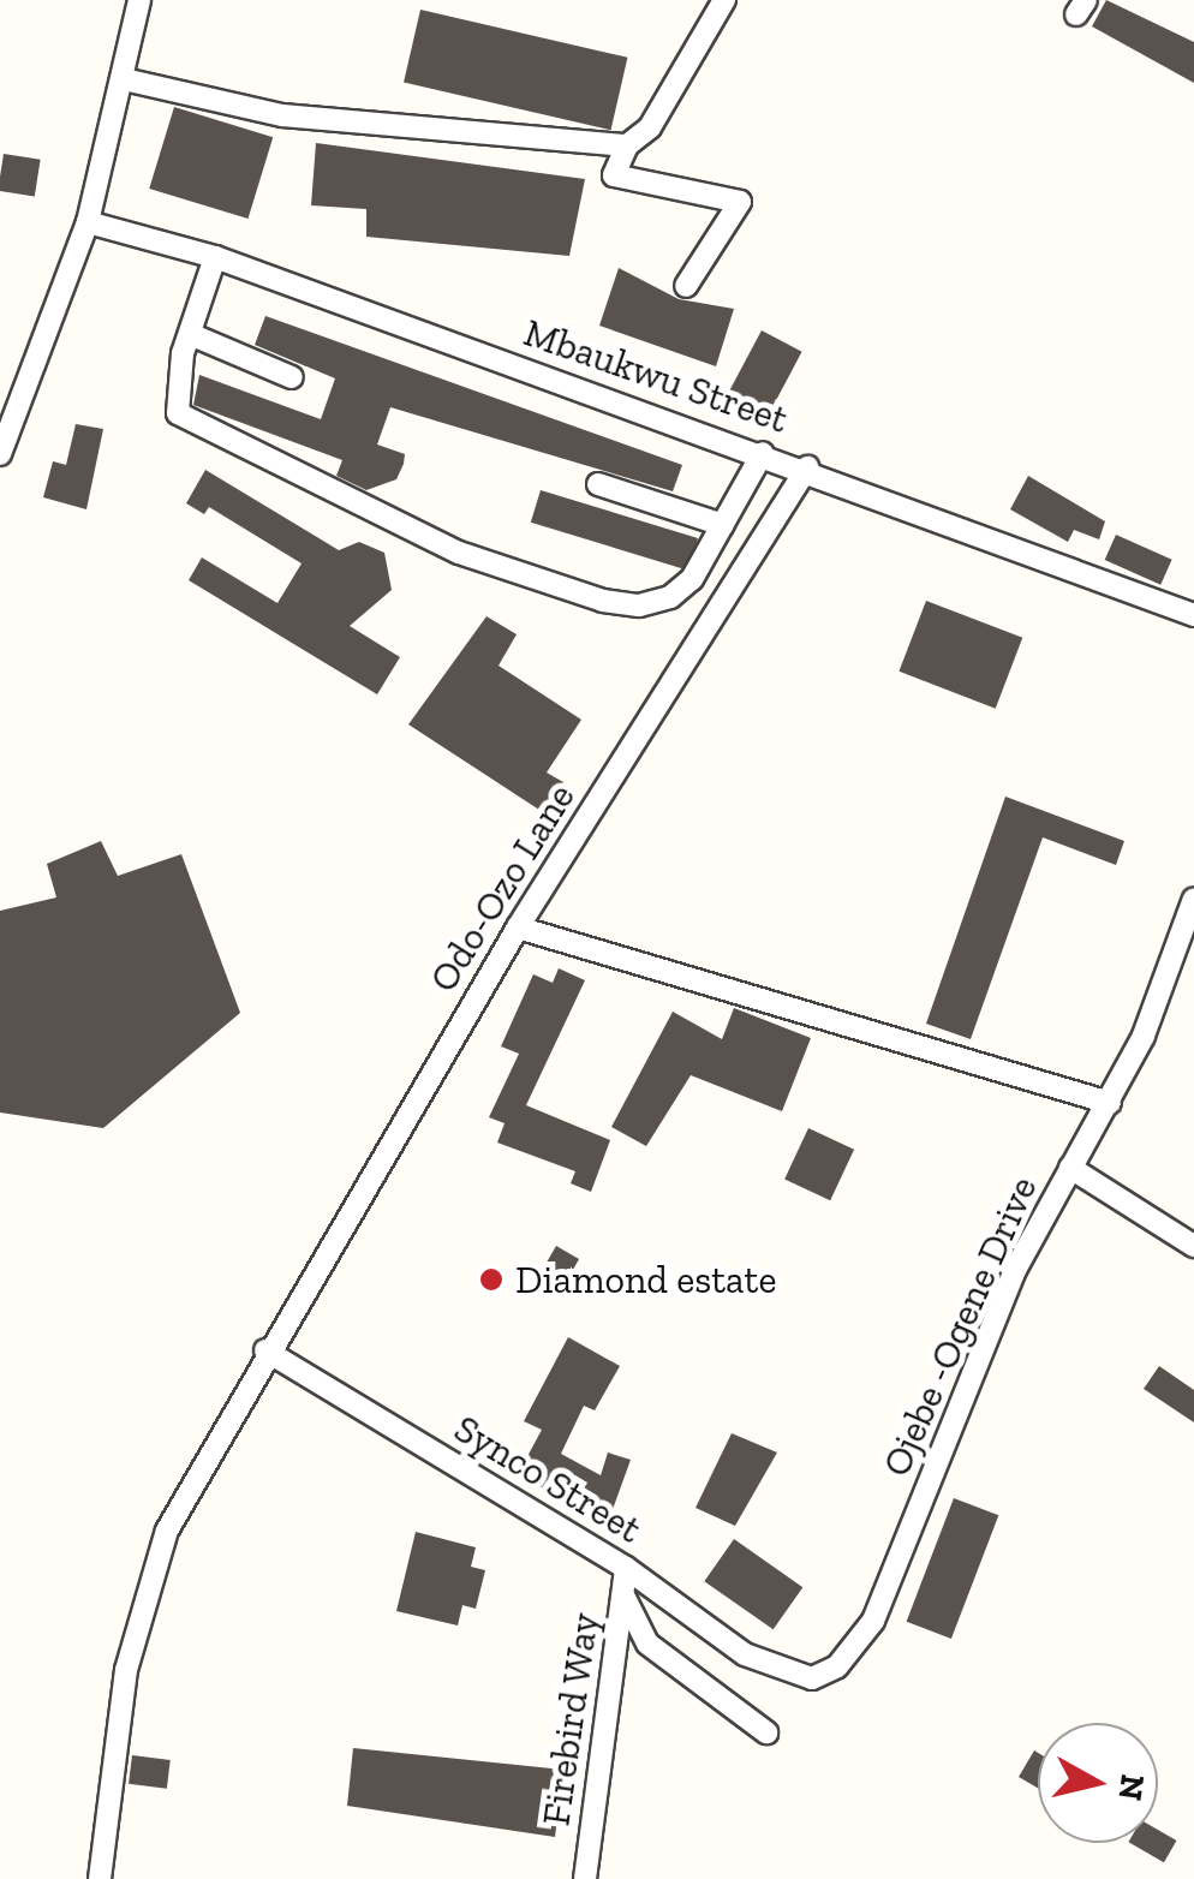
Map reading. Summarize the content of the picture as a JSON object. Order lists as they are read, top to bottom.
{
  "streets": {
    "street": [
      "Mbaukwu Street",
      "Odo-Ozo Lane",
      "Ojebe -Ogene Drive",
      "Synco Street",
      "Firebird Way"
    ]
  },
  "crossings": [
    ["Mbaukwu Street", "Odo-Ozo Lane"],
    ["Odo-Ozo Lane", "Synco Street"],
    ["Ojebe -Ogene Drive", "Synco Street"],
    ["Synco Street", "Firebird Way"]
  ],
  "places": ["Diamond estate"],
  "north": "right"
}
